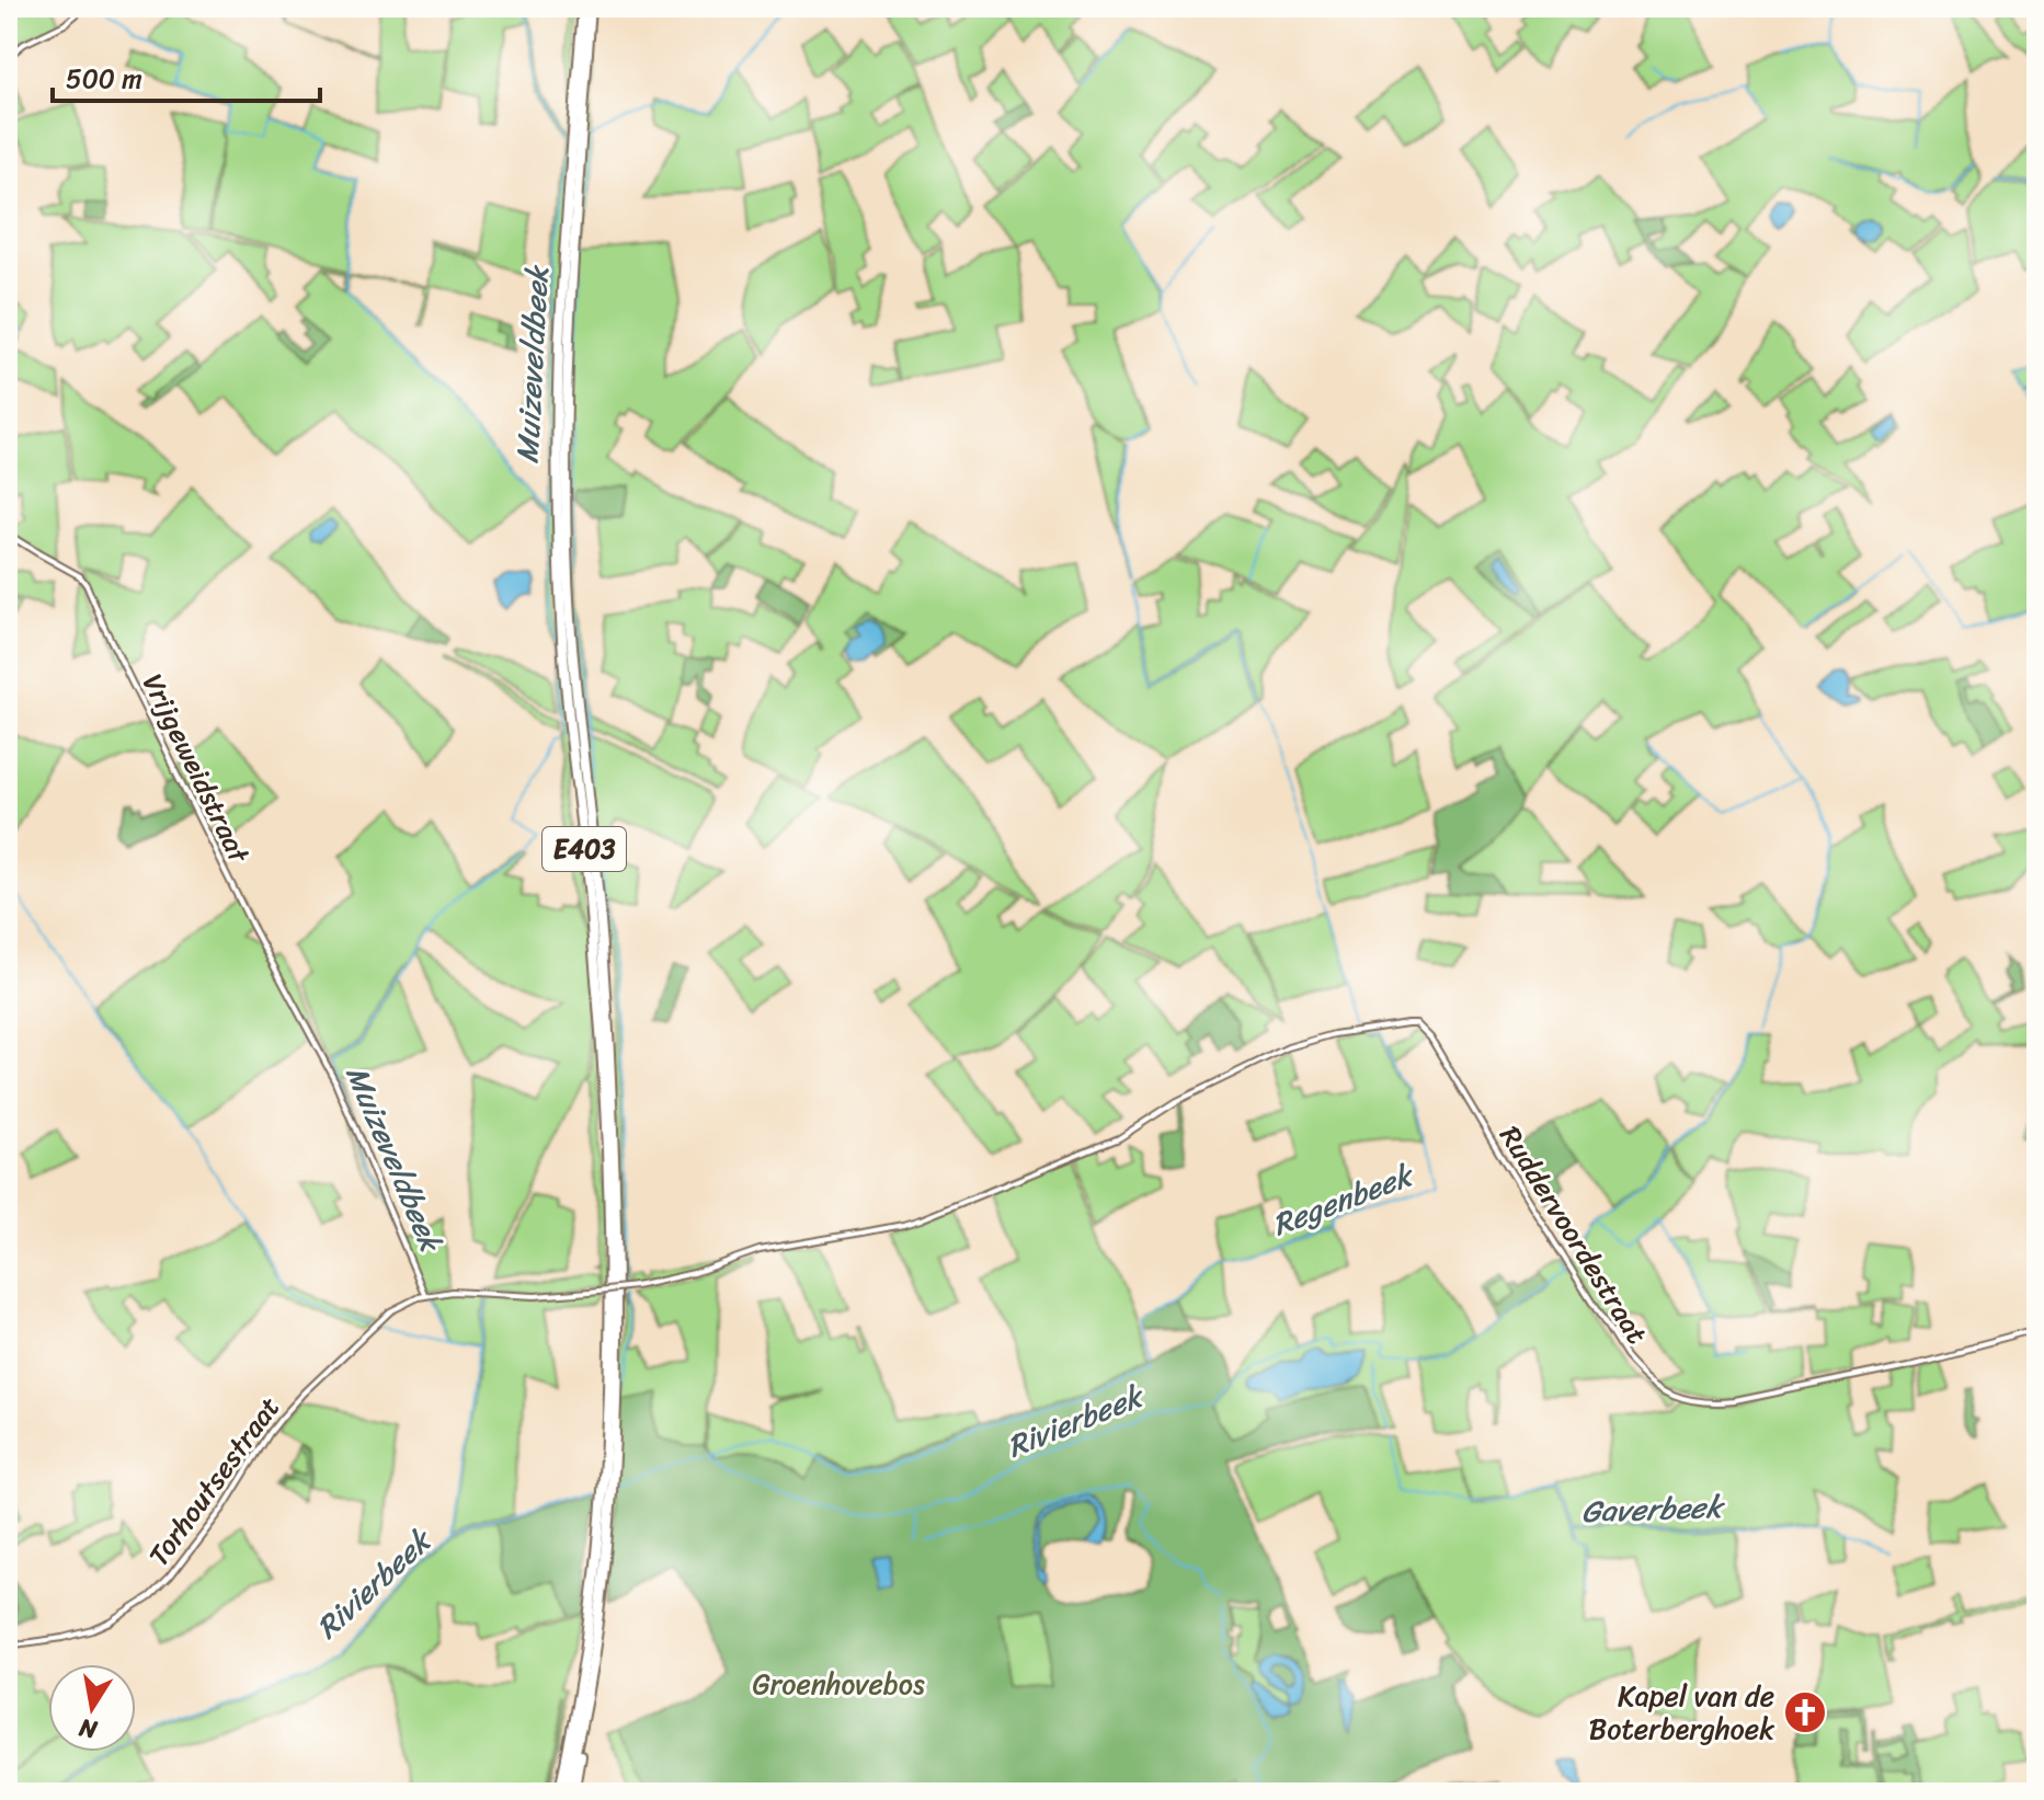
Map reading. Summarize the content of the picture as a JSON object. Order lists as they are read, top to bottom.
{
  "streets": {
    "highway": ["E403"],
    "street": ["Vrijgeweidstraat", "Ruddervoordestraat", "Torhoutsestraat"]
  },
  "crossings": [
    ["Vrijgeweidstraat", "Ruddervoordestraat"],
    ["Vrijgeweidstraat", "Torhoutsestraat"],
    ["Ruddervoordestraat", "Torhoutsestraat"]
  ],
  "water": [
    "Muizeveldbeek",
    "Regenbeek",
    "Rivierbeek",
    "Gaverbeek"
  ],
  "parks": ["Groenhovebos"],
  "places": {
    "church": ["Kapel van de Boterberghoek"]
  },
  "scale_bar": "500 m",
  "north": "bottom"
}
